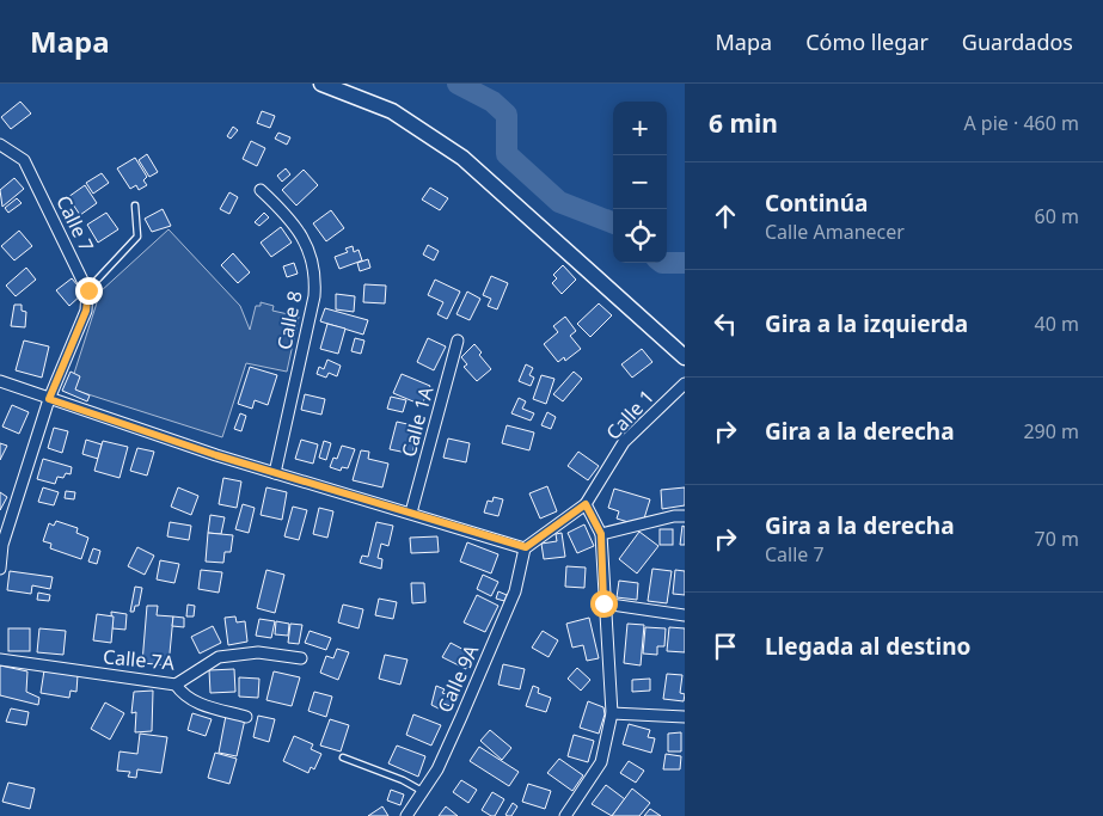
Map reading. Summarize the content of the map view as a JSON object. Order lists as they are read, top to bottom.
{
  "streets": {
    "street": [
      "Calle 7",
      "Calle 8",
      "Calle 1",
      "Calle 1A",
      "Calle 7A",
      "Calle 9A"
    ]
  },
  "page": {
    "header": "Mapa",
    "nav": ["Mapa", "Cómo llegar", "Guardados"],
    "heading": ["6 min", "A pie · 460 m"],
    "map_buttons": ["+", "−"],
    "list": [
      ["Continúa", "Calle Amanecer", "60 m"],
      ["Gira a la izquierda", "40 m"],
      ["Gira a la derecha", "290 m"],
      ["Gira a la derecha", "Calle 7", "70 m"],
      "Llegada al destino"
    ]
  }
}
